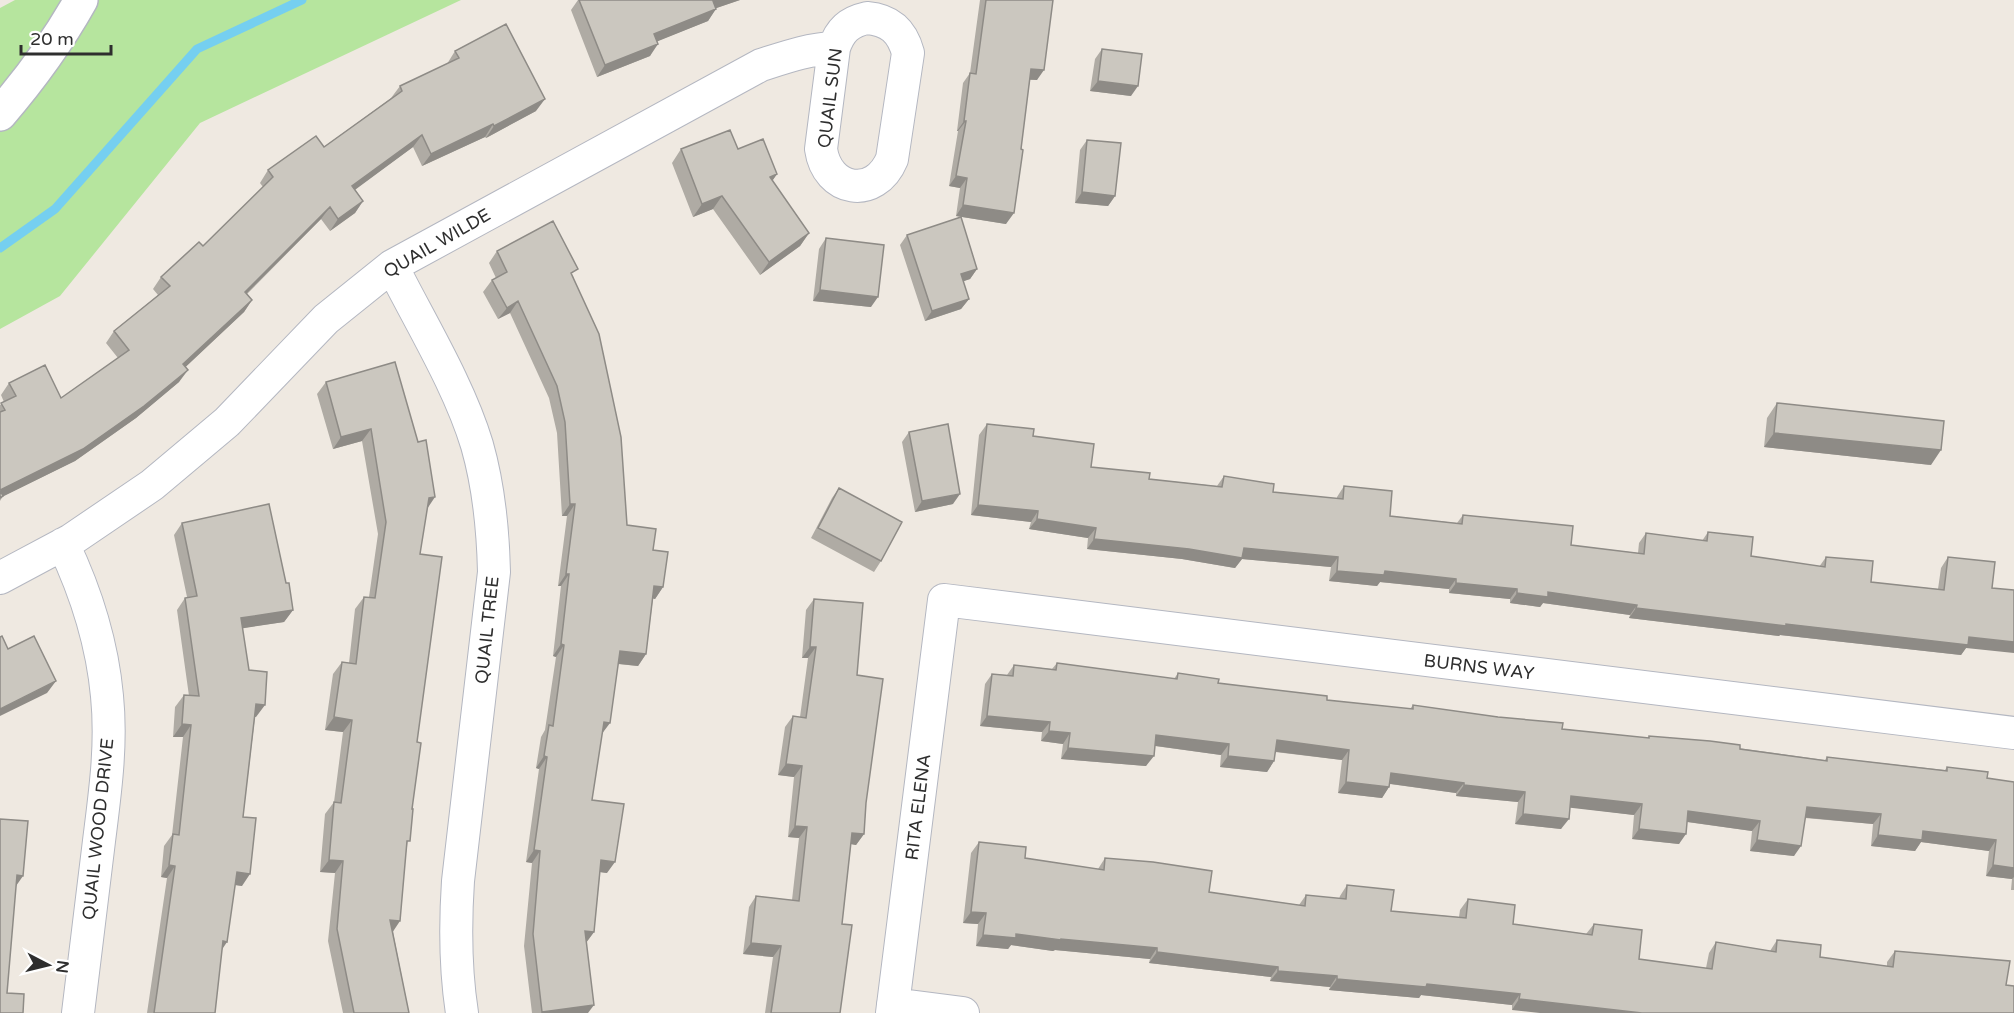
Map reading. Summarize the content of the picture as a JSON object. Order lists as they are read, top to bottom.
{
  "streets": {
    "street": [
      "QUAIL SUN",
      "QUAIL WILDE",
      "QUAIL TREE",
      "BURNS WAY",
      "RITA ELENA",
      "QUAIL WOOD DRIVE"
    ]
  },
  "crossings": [
    ["QUAIL SUN", "QUAIL WILDE"],
    ["QUAIL WILDE", "QUAIL TREE"],
    ["QUAIL WILDE", "QUAIL WOOD DRIVE"],
    ["BURNS WAY", "RITA ELENA"]
  ],
  "scale_bar": "20 m",
  "north": "right"
}
